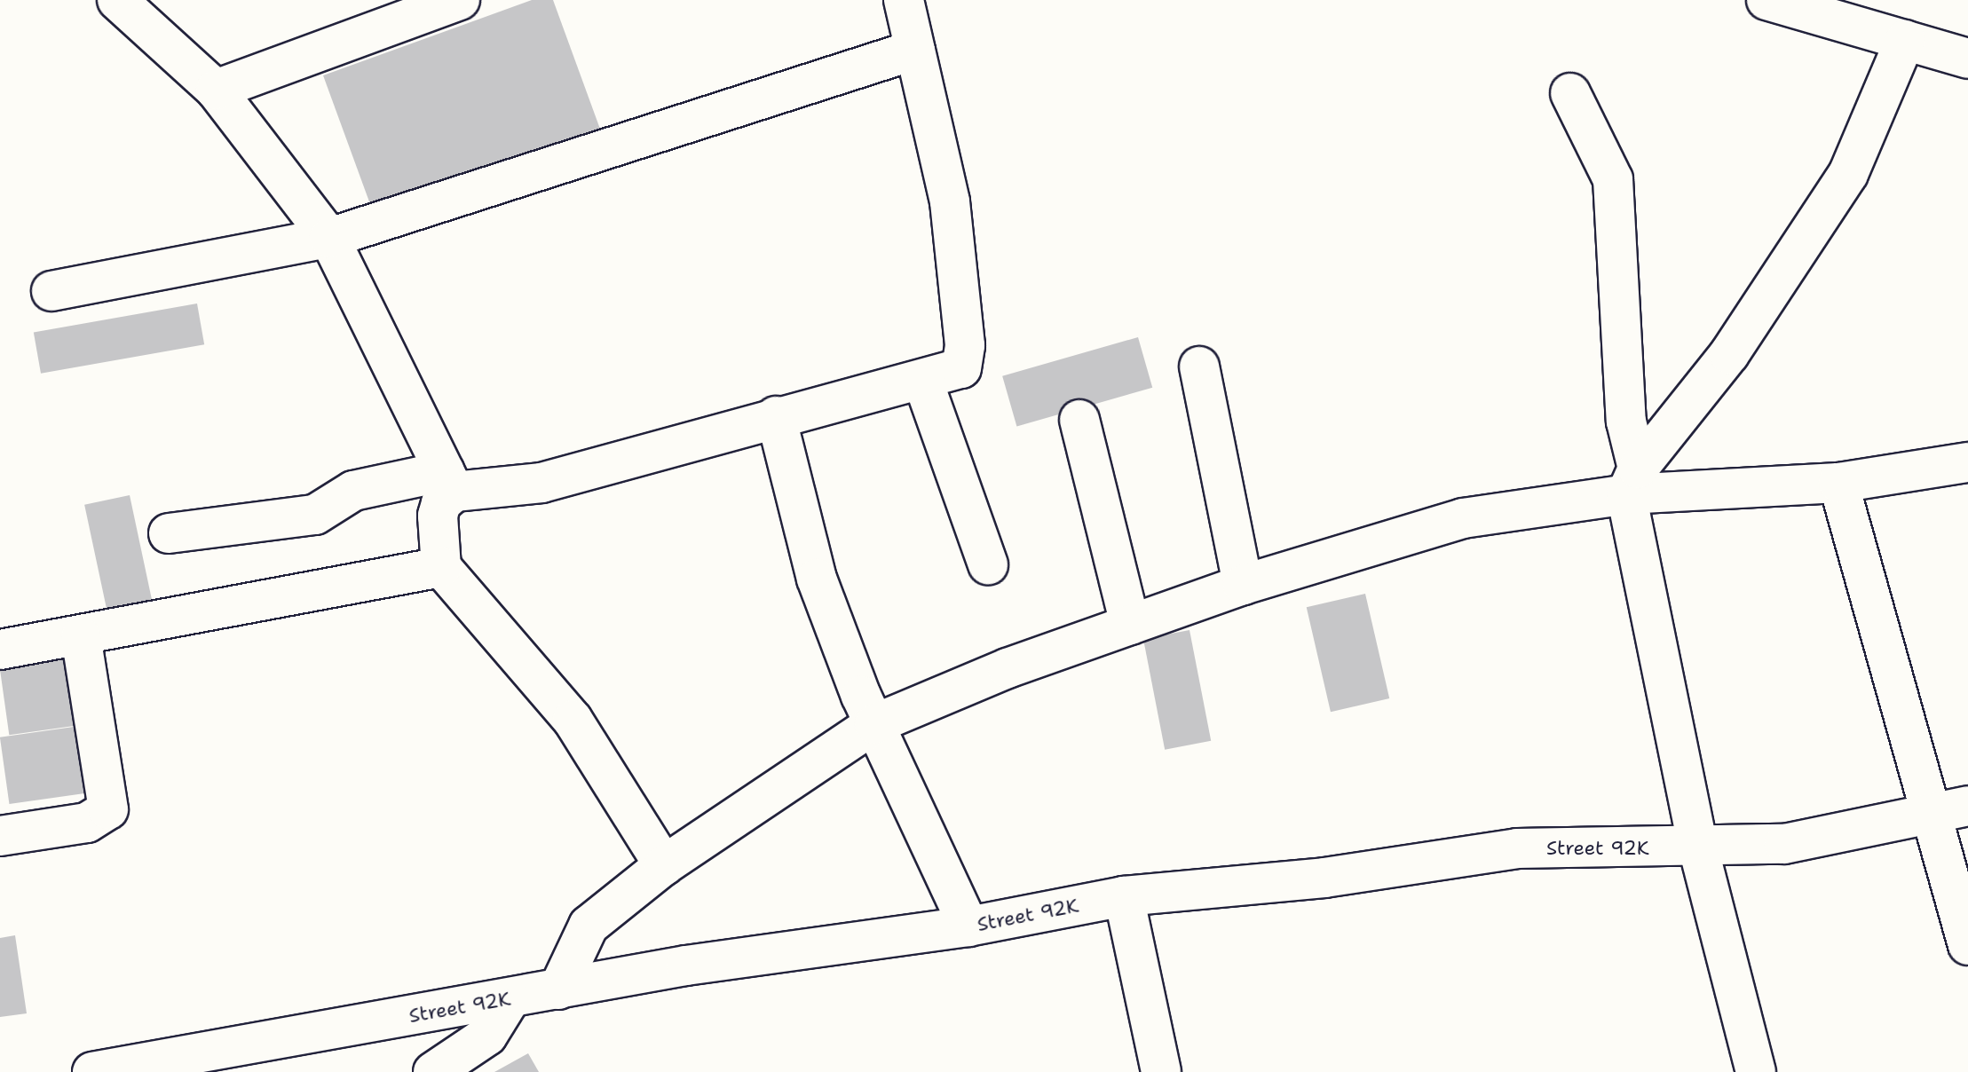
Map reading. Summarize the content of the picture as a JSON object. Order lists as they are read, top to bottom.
{
  "streets": {
    "street": ["Street 92K"]
  }
}
